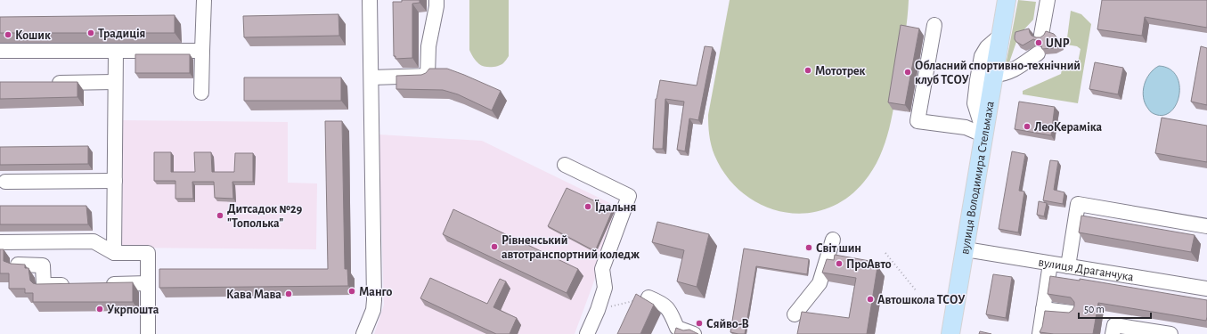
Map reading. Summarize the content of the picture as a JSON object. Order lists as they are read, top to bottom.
{
  "streets": {
    "main road": ["вулиця Володимира Стельмаха"],
    "street": ["вулиця Драганчука"]
  },
  "crossings": [
    ["вулиця Володимира Стельмаха", "вулиця Драганчука"]
  ],
  "places": [
    "Традиція",
    "Кошик",
    "UNP",
    "Мототрек",
    "Обласний спортивно-технічний клуб ТСОУ",
    "ЛеоКерамiка",
    "Їдальня",
    "Дитсадок №29 \"Тополька\"",
    "Рівненський автотранспортний коледж",
    "Світ шин",
    "ПроАвто",
    "Манго",
    "Кава Мава",
    "Автошкола ТСОУ",
    "Укрпошта",
    "Сяйво-В"
  ],
  "scale_bar": "50 m"
}
